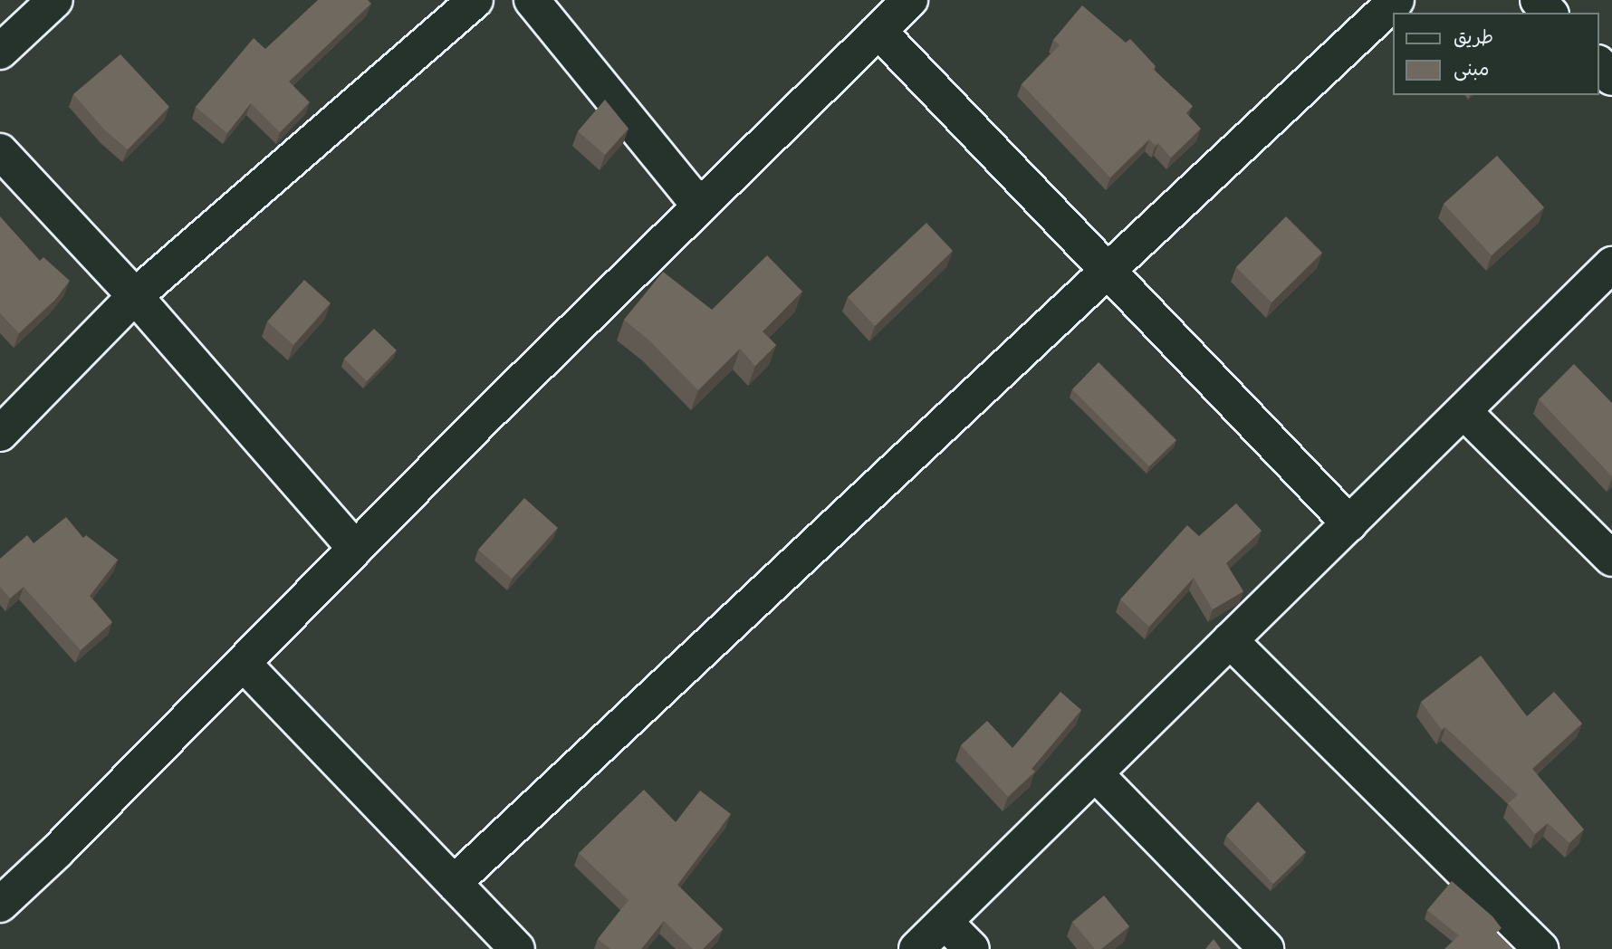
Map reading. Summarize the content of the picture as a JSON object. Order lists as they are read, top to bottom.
{
  "legend": ["طريق", "مبنى"]
}
